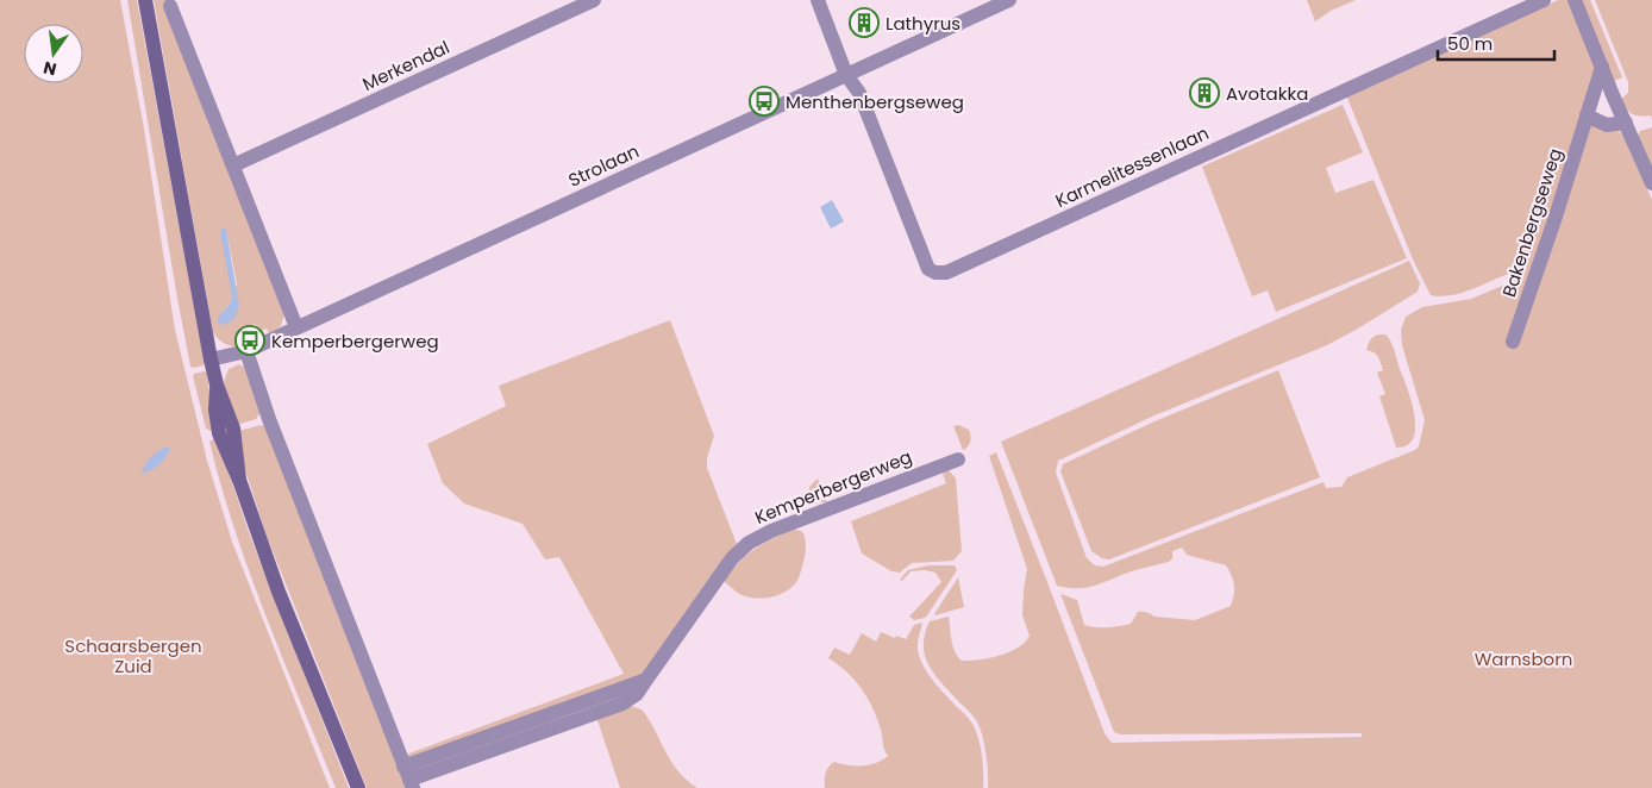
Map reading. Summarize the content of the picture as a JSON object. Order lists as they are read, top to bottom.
{
  "streets": {
    "street": [
      "Merkendal",
      "Strolaan",
      "Karmelitessenlaan",
      "Bakenbergseweg",
      "Kemperbergerweg"
    ]
  },
  "crossings": [
    ["Strolaan", "Karmelitessenlaan"],
    ["Strolaan", "Kemperbergerweg"]
  ],
  "parks": ["Schaarsbergen Zuid", "Warnsborn"],
  "places": {
    "building": ["Lathyrus", "Avotakka"],
    "bus stop": ["Menthenbergseweg", "Kemperbergerweg"]
  },
  "scale_bar": "50 m",
  "north": "bottom"
}
